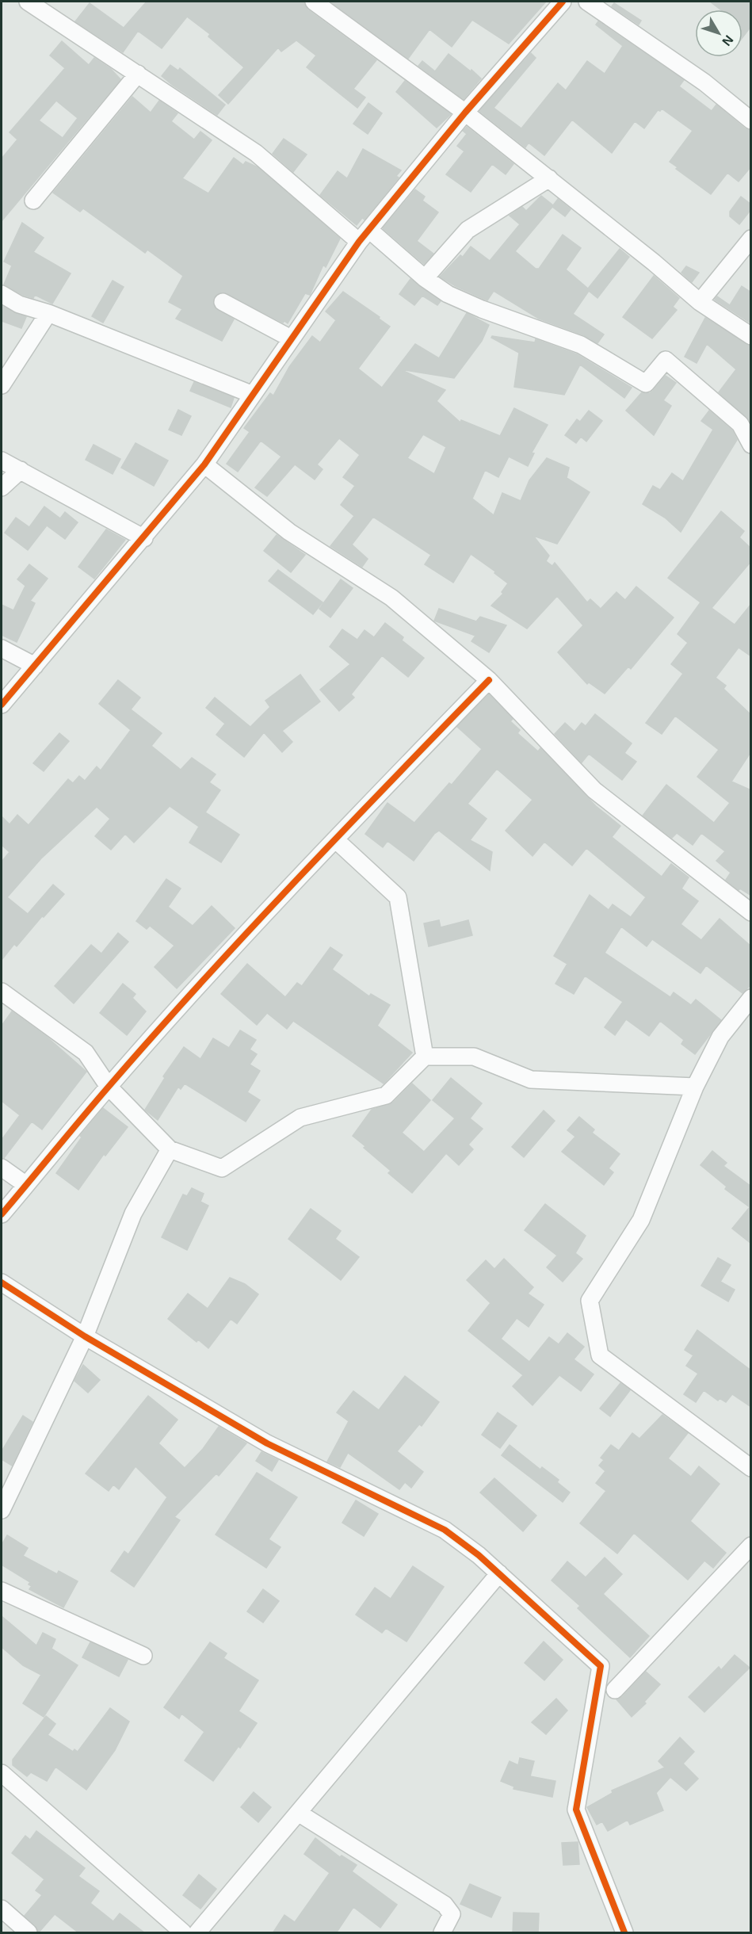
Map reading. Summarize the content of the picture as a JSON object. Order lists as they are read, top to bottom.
{
  "north": "bottom right"
}
